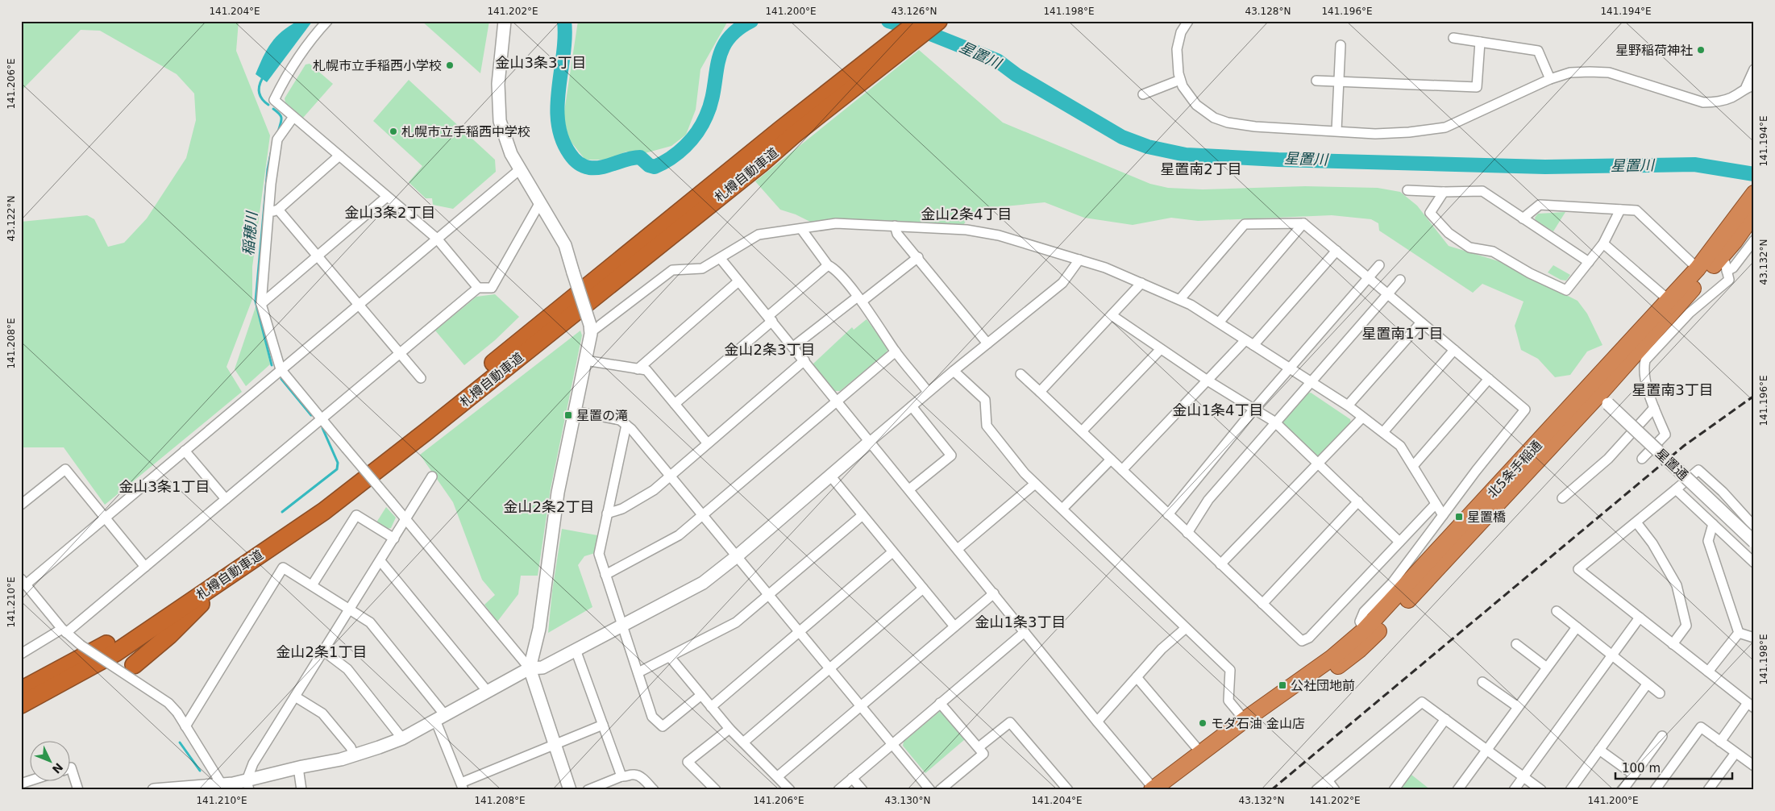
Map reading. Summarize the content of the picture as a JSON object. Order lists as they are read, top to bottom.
{
  "streets": {
    "highway": ["札樽自動車道", "北5条手稲通"],
    "street": ["星置通"]
  },
  "crossings": [
    ["星置通", "北5条手稲通"]
  ],
  "districts": [
    "金山3条3丁目",
    "星置南2丁目",
    "金山3条2丁目",
    "金山2条4丁目",
    "星置南1丁目",
    "金山2条3丁目",
    "星置南3丁目",
    "金山1条4丁目",
    "金山3条1丁目",
    "金山2条2丁目",
    "金山1条3丁目",
    "金山2条1丁目"
  ],
  "water": ["星置川", "稲穂川"],
  "places": {
    "other": [
      "星野稲荷神社",
      "札幌市立手稲西小学校",
      "札幌市立手稲西中学校",
      "モダ石油 金山店"
    ],
    "transit": ["星置の滝", "星置橋", "公社団地前"]
  },
  "scale_bar": "100 m",
  "north": "bottom right",
  "coordinates": [
    "141.204°E",
    "141.202°E",
    "141.200°E",
    "43.126°N",
    "141.198°E",
    "43.128°N",
    "141.196°E",
    "141.194°E",
    "141.206°E",
    "43.122°N",
    "43.132°N",
    "141.208°E",
    "141.210°E",
    "43.130°N"
  ]
}
